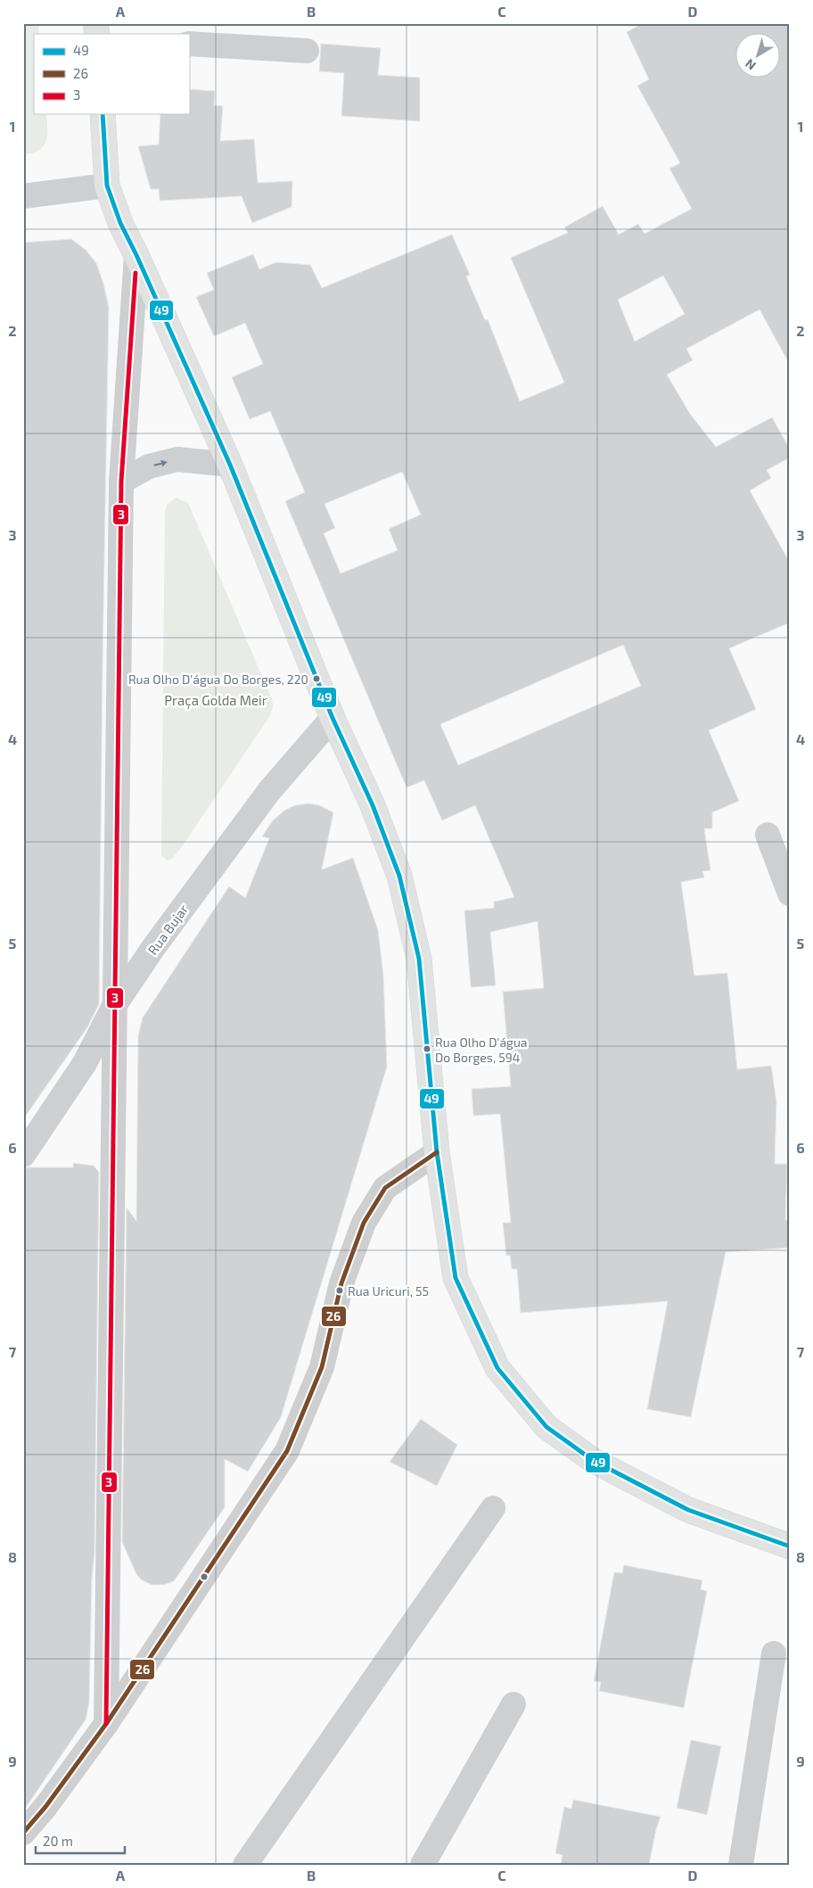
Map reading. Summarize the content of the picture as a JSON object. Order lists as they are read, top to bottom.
{
  "streets": {
    "street": ["Rua Bujar"]
  },
  "parks": ["Praça Golda Meir"],
  "places": ["Rua Olho D'água Do Borges, 220", "Rua Olho D'água Do Borges, 594", "Rua Uricuri, 55"],
  "lines": ["transit line 49", "transit line 3", "transit line 26"],
  "legend": ["49", "26", "3"],
  "scale_bar": "20 m",
  "north": "bottom left",
  "grid": {
    "columns": [
      "A",
      "B",
      "C",
      "D"
    ],
    "rows": [
      "1",
      "2",
      "3",
      "4",
      "5",
      "6",
      "7",
      "8",
      "9"
    ]
  }
}
